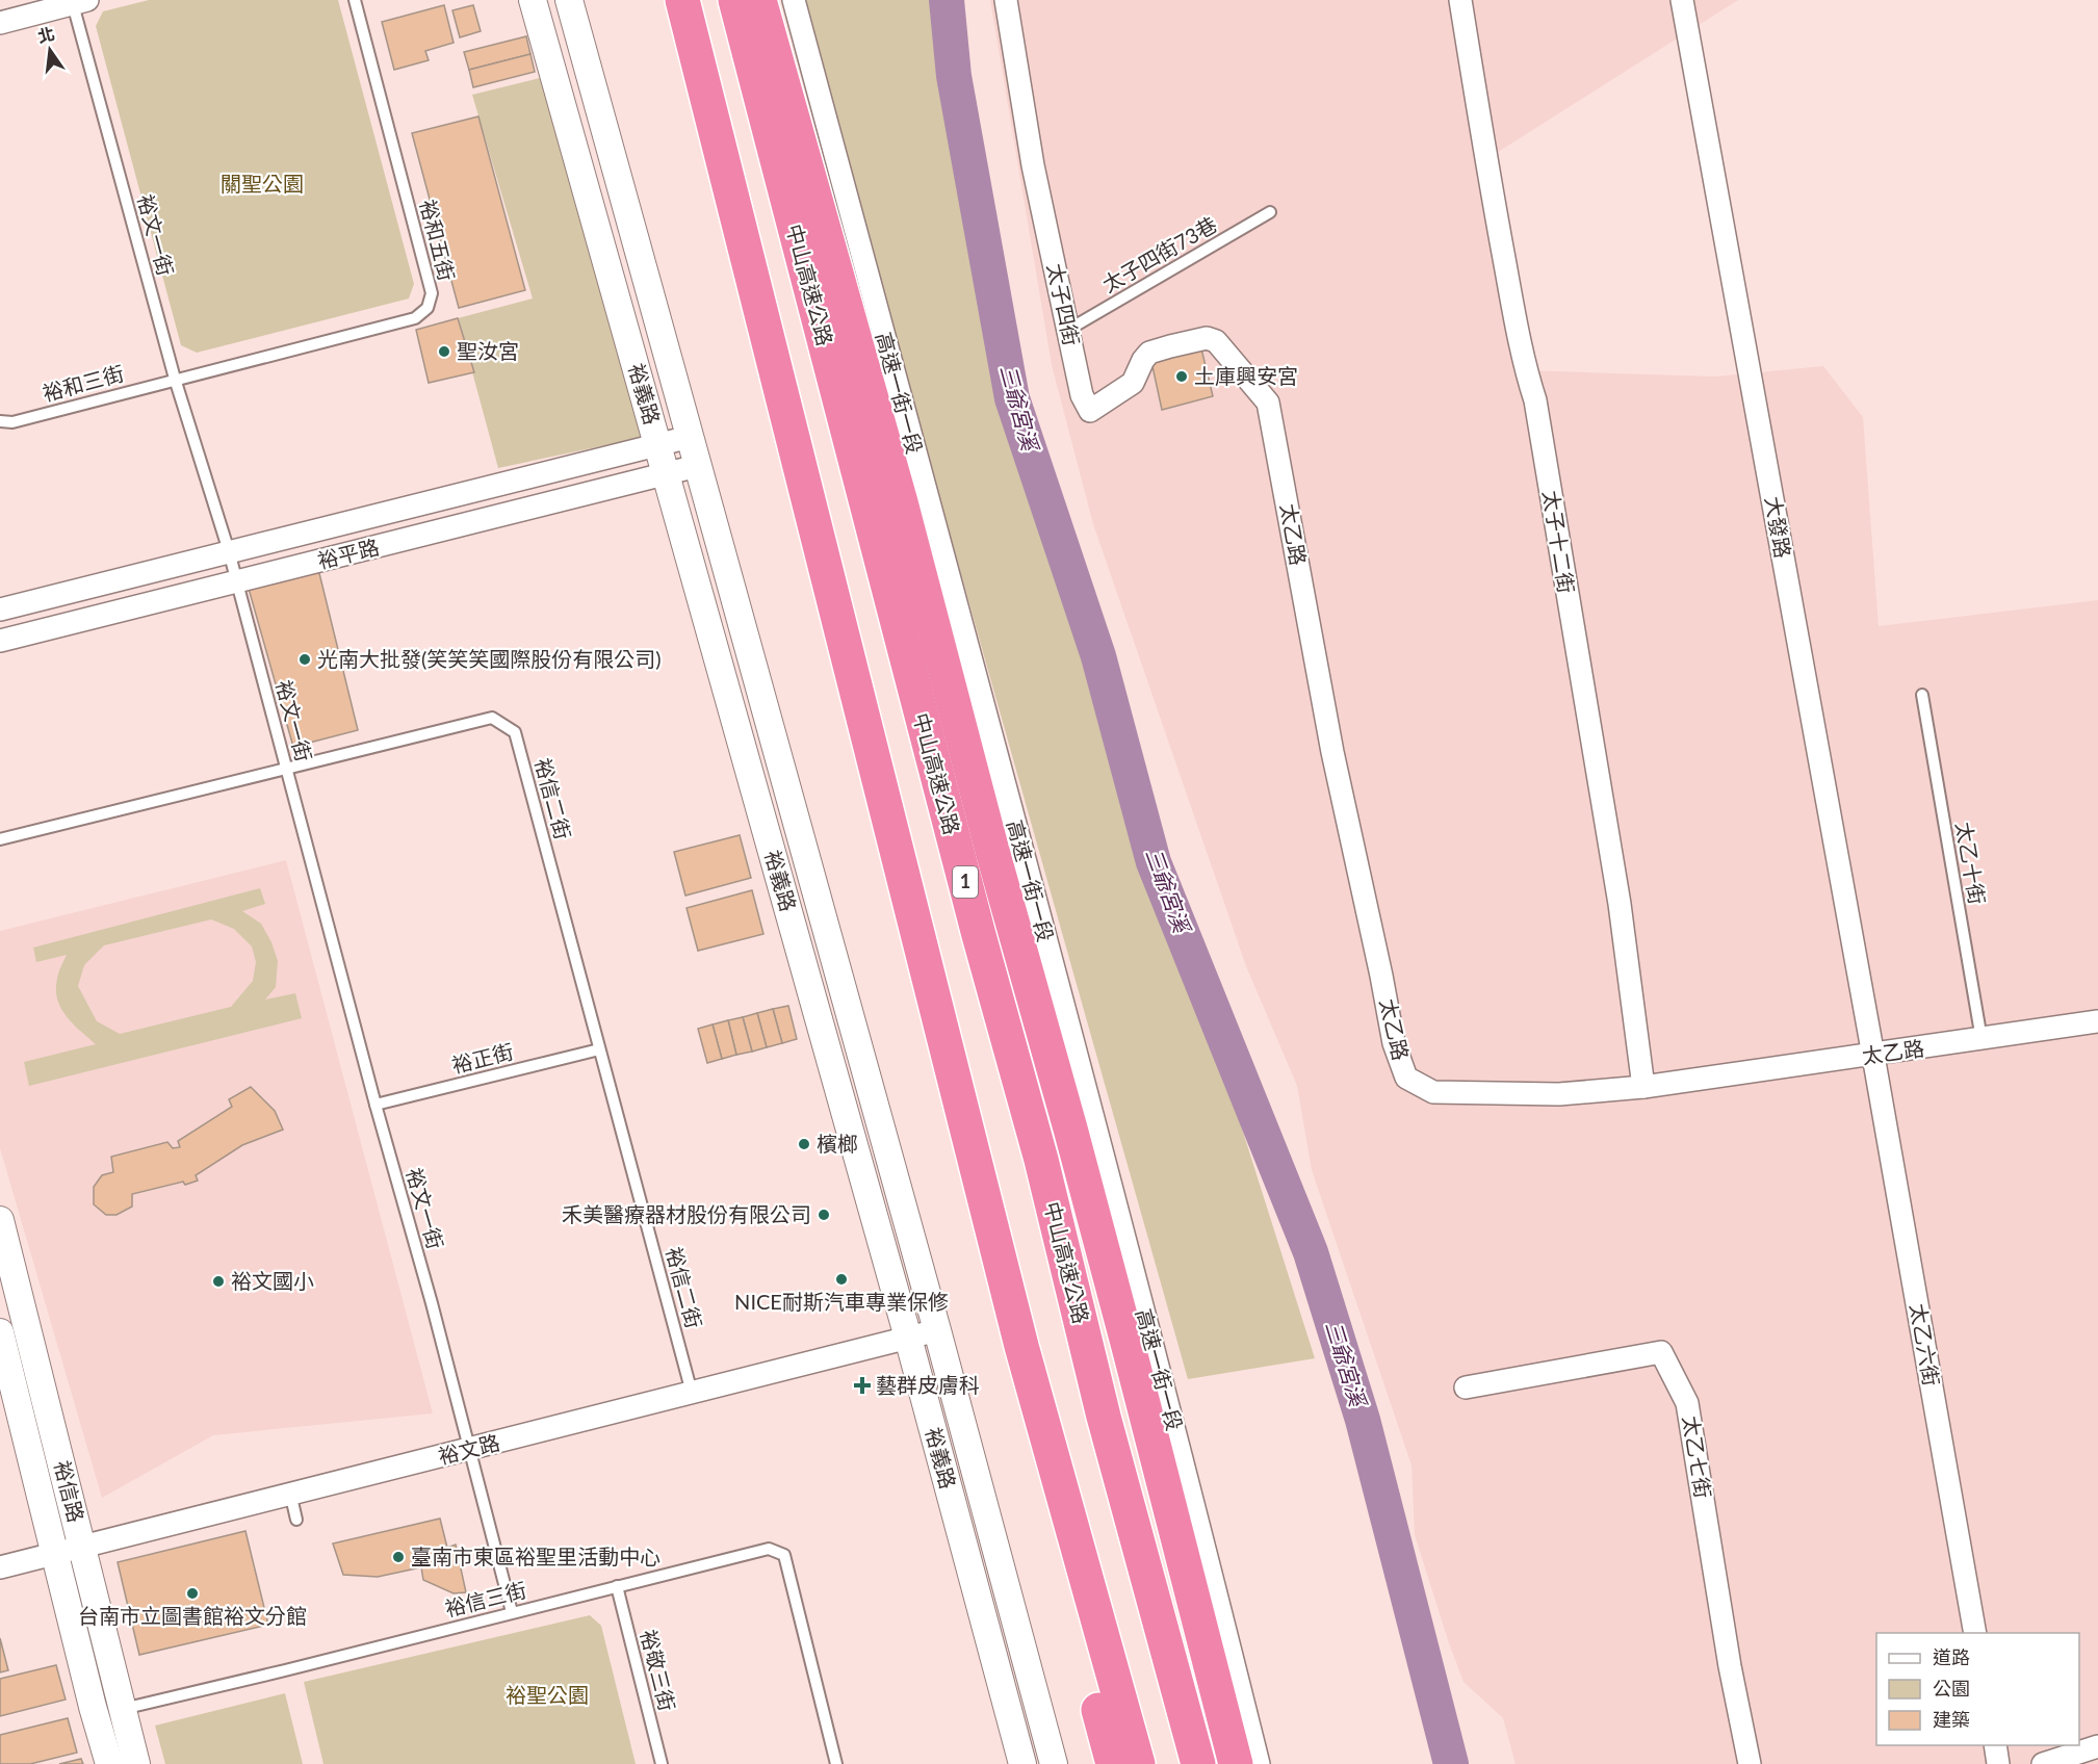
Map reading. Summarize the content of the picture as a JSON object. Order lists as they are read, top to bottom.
{
  "streets": {
    "highway": ["中山高速公路", "1"],
    "street": [
      "太子四街",
      "高速一街一段",
      "裕義路",
      "大發路",
      "太乙路",
      "太子十二街",
      "裕平路",
      "太乙六街",
      "裕文路",
      "太乙七街",
      "裕信路"
    ],
    "lane": [
      "裕文一街",
      "裕和五街",
      "太子四街73巷",
      "裕和三街",
      "裕信二街",
      "太乙十街",
      "裕正街",
      "裕信三街",
      "裕敬三街"
    ]
  },
  "crossings": [
    ["裕文一街", "裕和五街"],
    ["裕文一街", "裕和三街"],
    ["裕文一街", "裕平路"],
    ["裕文一街", "裕信二街"],
    ["裕文一街", "裕正街"],
    ["裕文一街", "裕文路"],
    ["裕文一街", "裕信三街"],
    ["裕和五街", "裕和三街"],
    ["太子四街73巷", "太子四街"],
    ["太子四街", "太乙路"],
    ["裕義路", "裕平路"],
    ["裕義路", "裕文路"],
    ["大發路", "太乙路"],
    ["大發路", "太乙六街"],
    ["太乙路", "太子十二街"],
    ["太乙路", "太乙十街"],
    ["太乙路", "太乙六街"],
    ["裕信二街", "裕正街"],
    ["裕信二街", "裕文路"],
    ["裕文路", "裕信路"],
    ["裕信路", "裕信三街"],
    ["裕信三街", "裕敬三街"]
  ],
  "water": ["三爺宮溪"],
  "parks": ["關聖公園", "裕聖公園"],
  "places": {
    "other": [
      "聖汝宮",
      "土庫興安宮",
      "光南大批發(笑笑笑國際股份有限公司)",
      "檳榔",
      "禾美醫療器材股份有限公司",
      "NICE耐斯汽車專業保修",
      "裕文國小",
      "臺南市東區裕聖里活動中心",
      "台南市立圖書館裕文分館"
    ],
    "health": ["藝群皮膚科"]
  },
  "legend": ["道路", "公園", "建築"],
  "north": "top"
}
